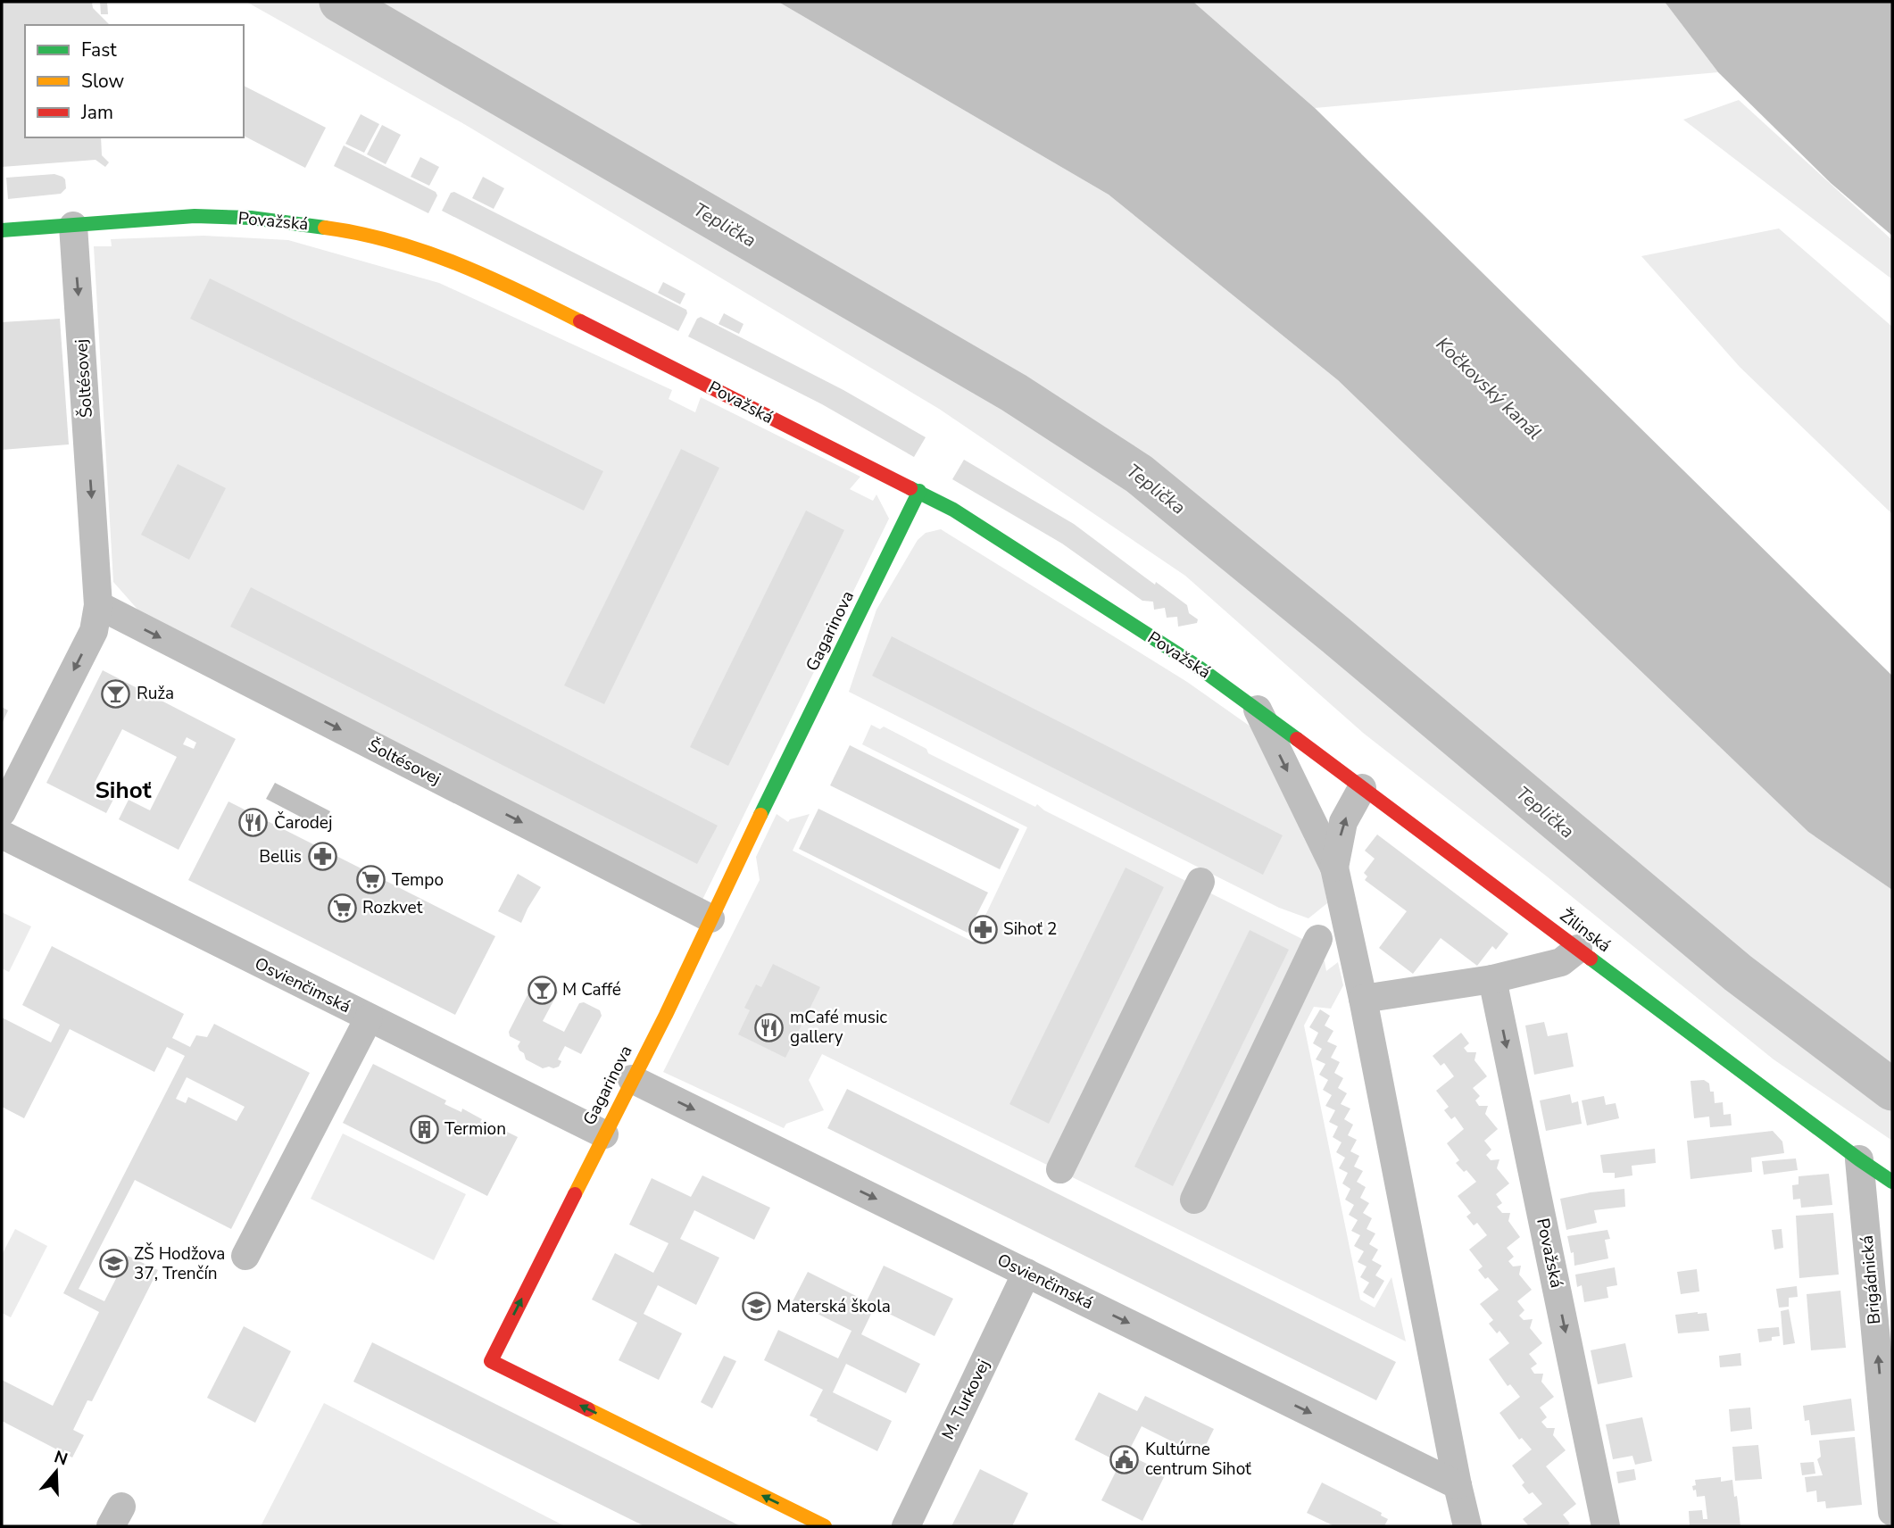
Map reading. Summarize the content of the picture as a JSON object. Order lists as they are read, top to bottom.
{
  "streets": {
    "street": [
      "Považská",
      "Šoltésovej",
      "Gagarinova",
      "Žilinská",
      "Osvienčimská",
      "Brigádnická",
      "M. Turkovej"
    ]
  },
  "crossings": [
    ["Považská", "Šoltésovej"],
    ["Považská", "Gagarinova"],
    ["Považská", "Žilinská"],
    ["Považská", "Osvienčimská"],
    ["Šoltésovej", "Gagarinova"],
    ["Gagarinova", "Osvienčimská"],
    ["Žilinská", "Brigádnická"],
    ["Osvienčimská", "M. Turkovej"]
  ],
  "one_way": ["Šoltésovej", "Osvienčimská", "Brigádnická"],
  "districts": ["Sihoť"],
  "water": ["Teplička", "Kočkovský kanál"],
  "places": {
    "bar": ["Ruža", "M Caffé"],
    "restaurant": ["Čarodej", "mCafé music gallery"],
    "pharmacy": ["Bellis", "Sihoť 2"],
    "supermarket": ["Tempo", "Rozkvet"],
    "building": ["Termion"],
    "school or university": ["ZŠ Hodžova 37, Trenčín", "Materská škola"],
    "public building": ["Kultúrne centrum Sihoť"]
  },
  "legend": ["Fast", "Slow", "Jam"],
  "north": "top"
}
